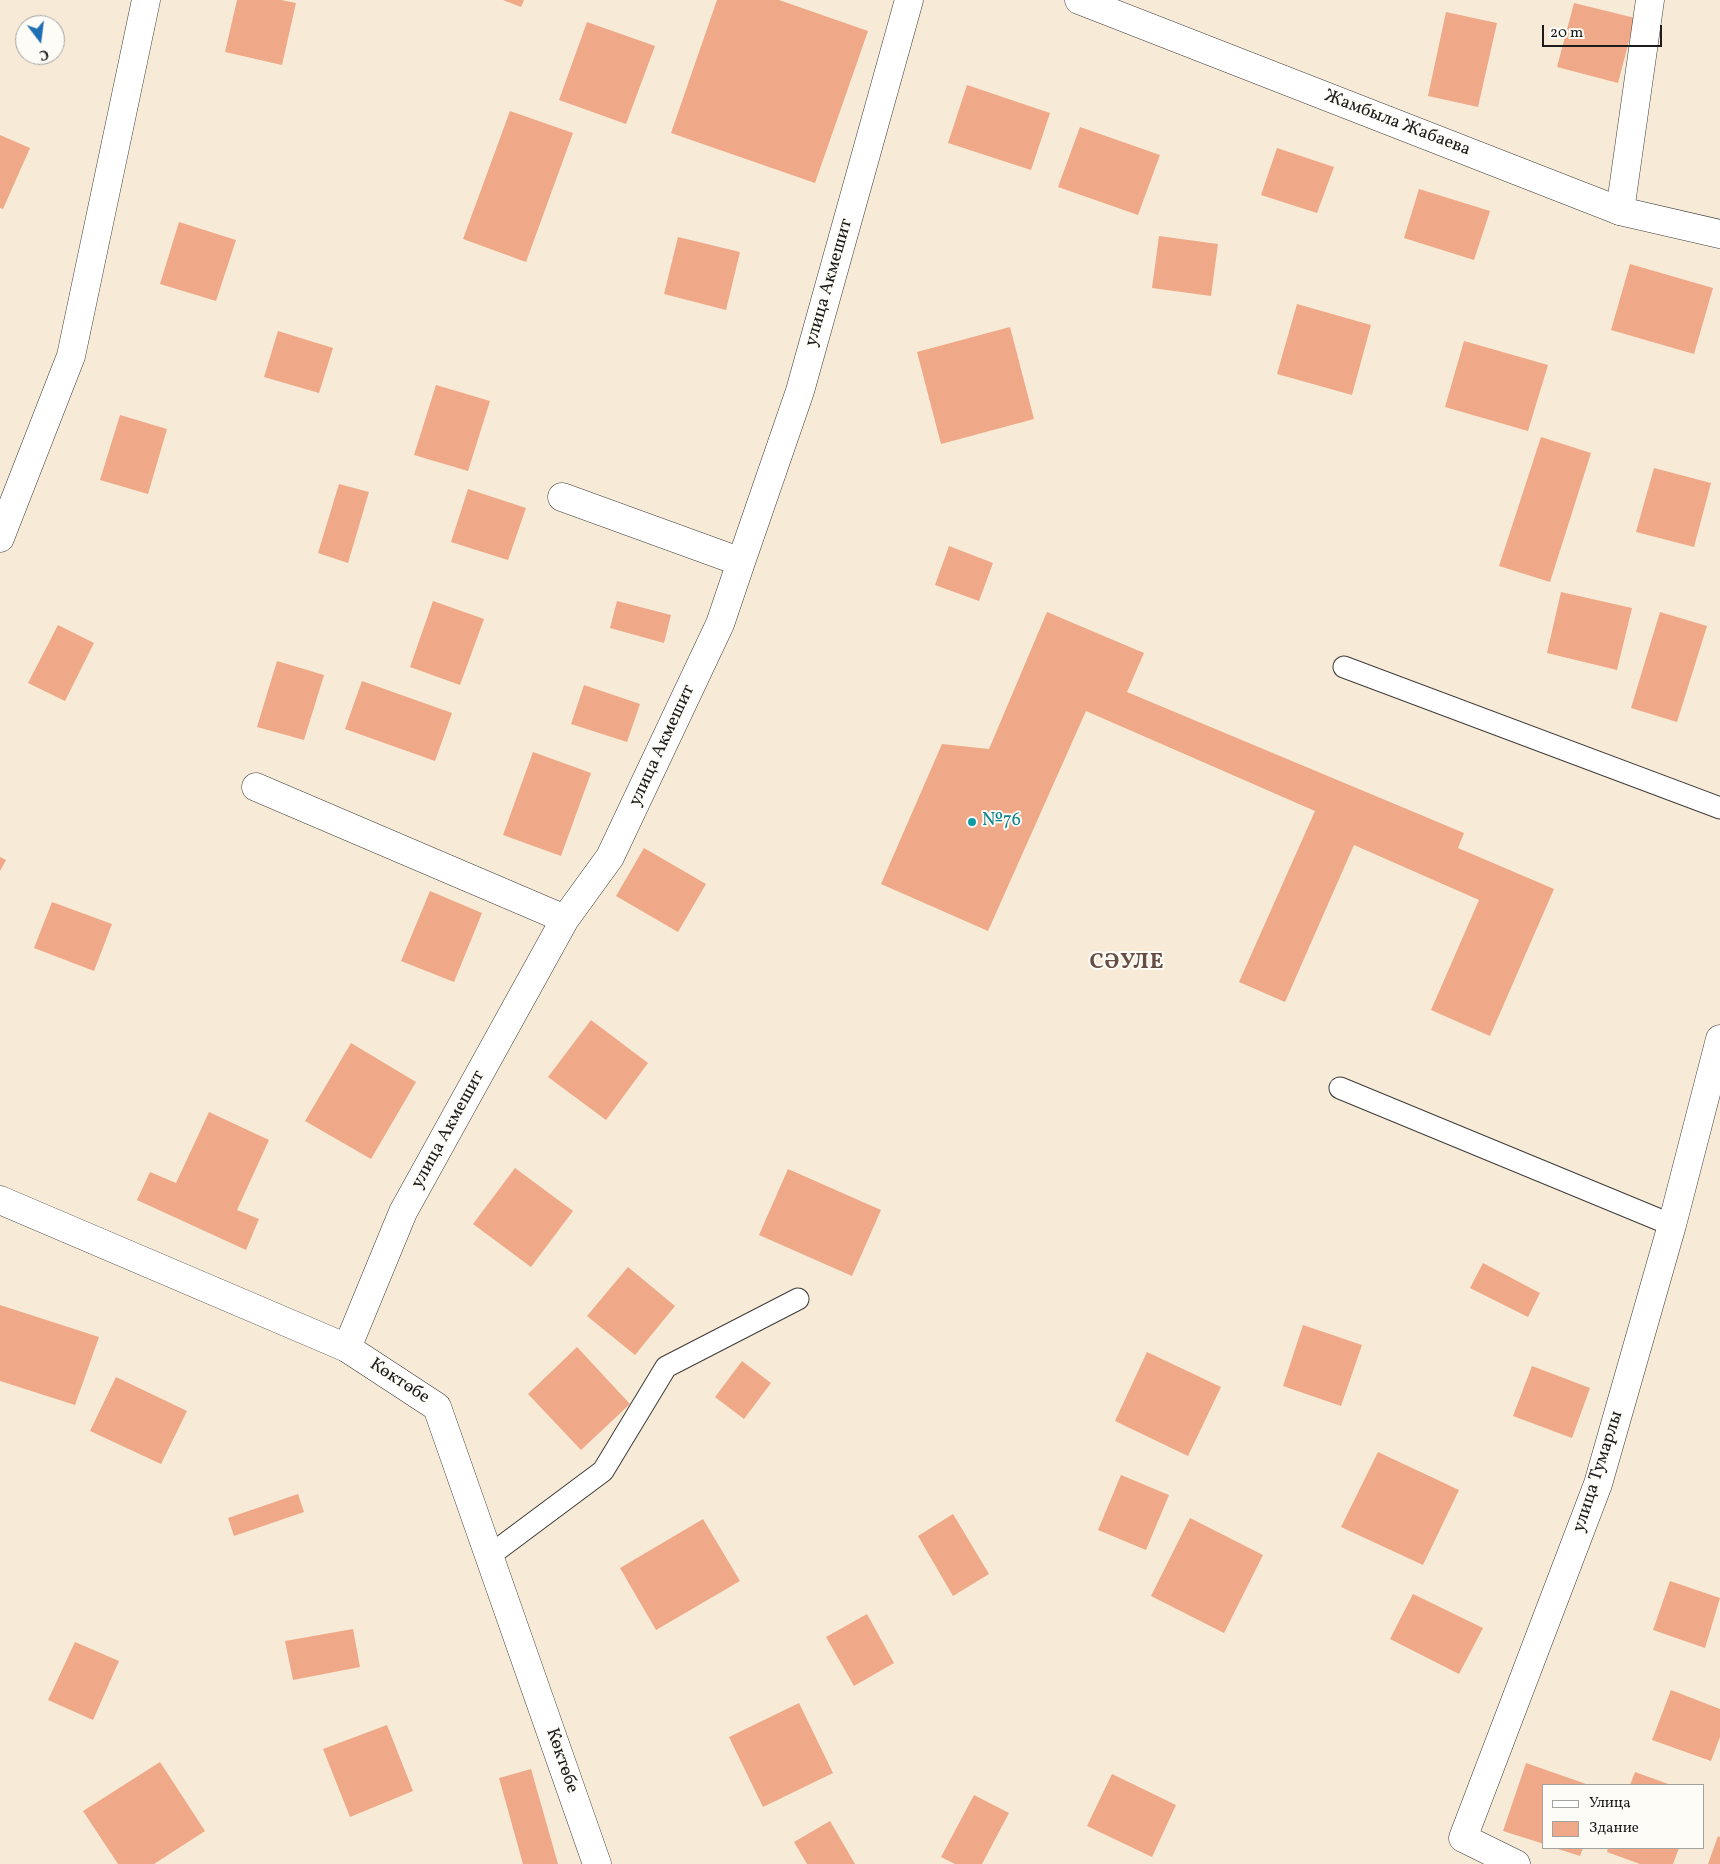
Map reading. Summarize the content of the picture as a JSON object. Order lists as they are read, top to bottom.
{
  "streets": {
    "street": [
      "Жамбыла Жабаева",
      "улица Акмешит",
      "Көктөбе",
      "улица Тумарлы"
    ]
  },
  "crossings": [
    ["улица Акмешит", "Көктөбе"]
  ],
  "districts": ["СӘУЛЕ"],
  "places": ["№76"],
  "legend": ["Улица", "Здание"],
  "scale_bar": "20 m",
  "north": "bottom"
}
